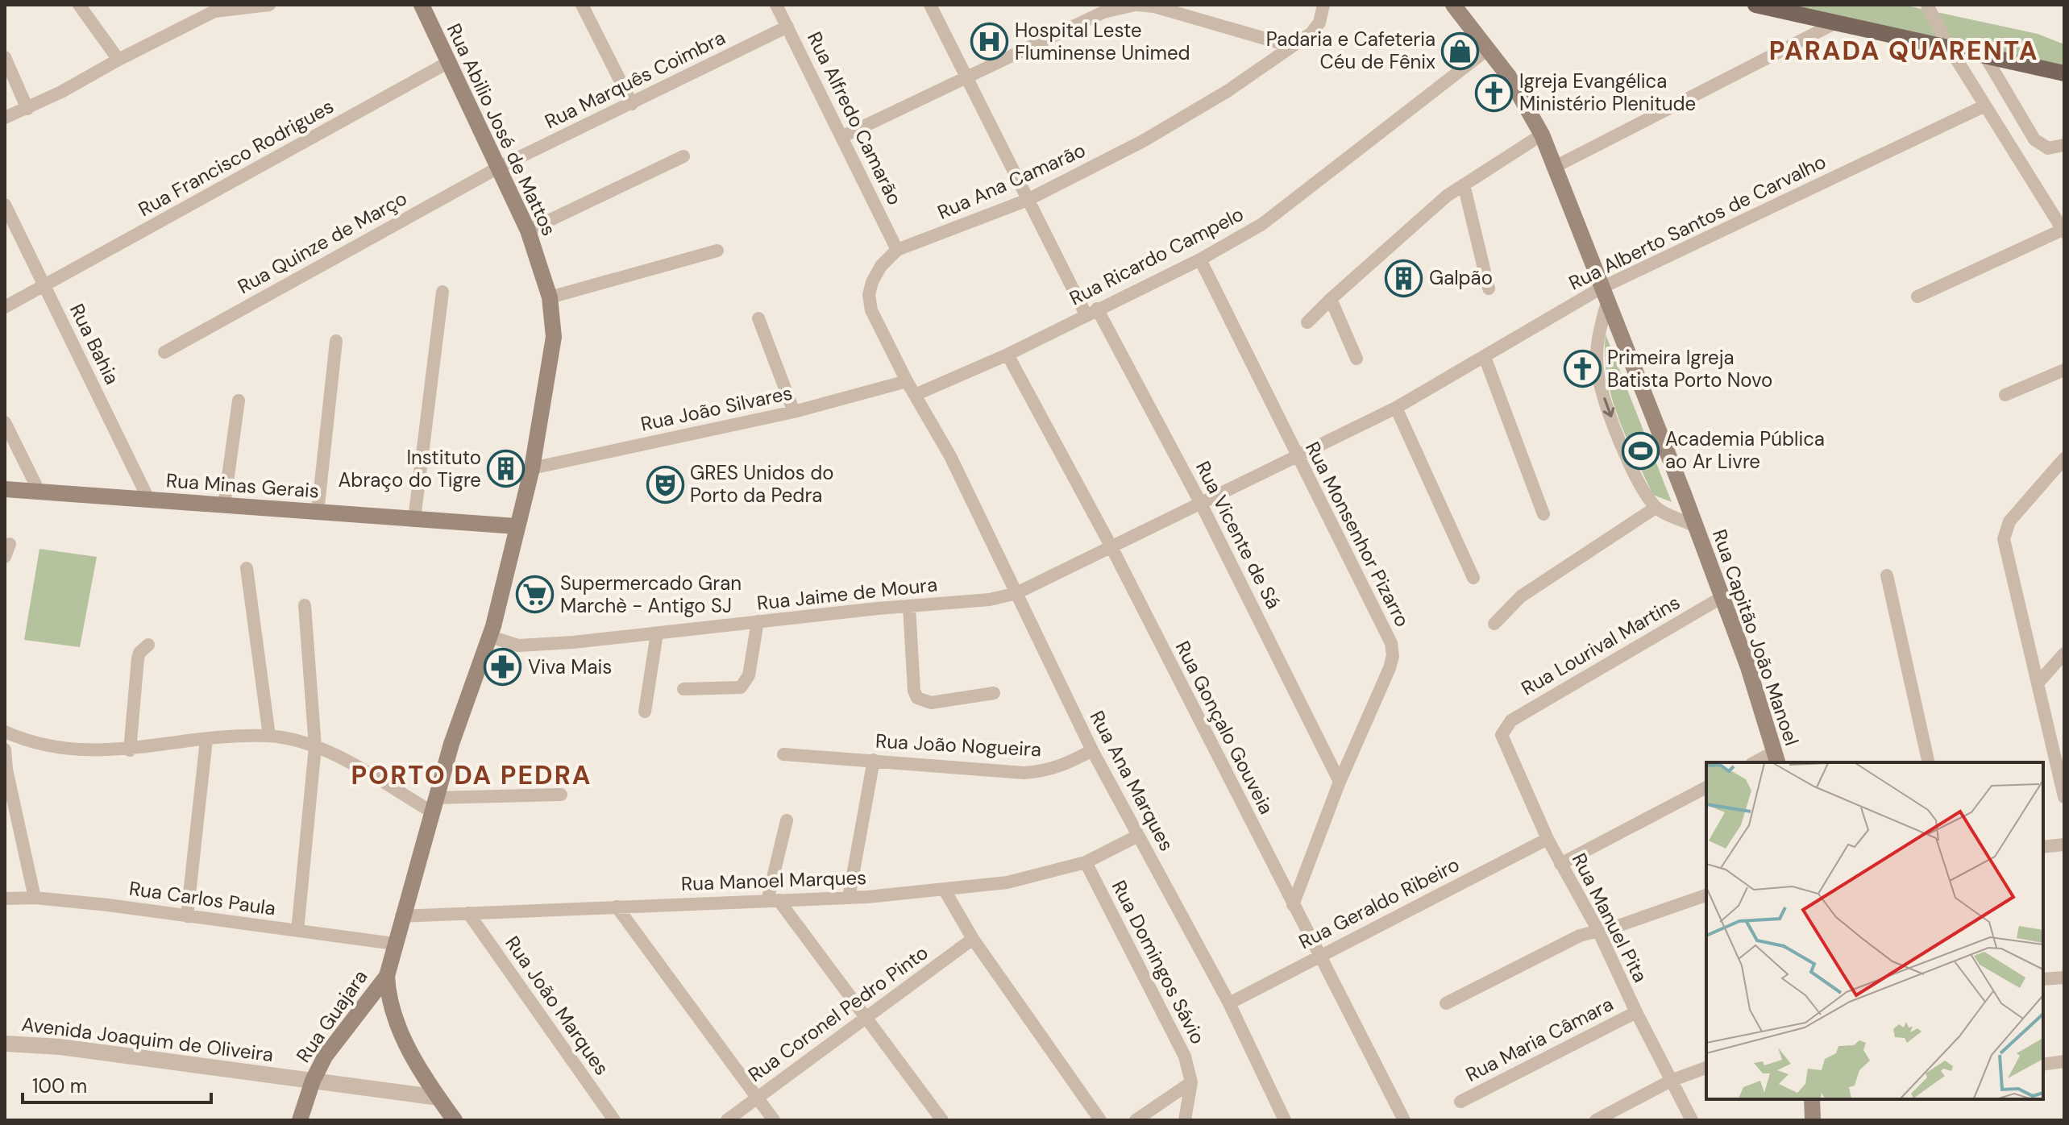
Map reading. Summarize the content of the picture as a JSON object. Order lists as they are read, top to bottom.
{
  "streets": {
    "main road": [
      "Rua Abilio José de Mattos",
      "Rua Minas Gerais",
      "Rua Capitão João Manoel",
      "Rua Guajara"
    ],
    "street": [
      "Rua Marquês Coimbra",
      "Rua Alfredo Camarão",
      "Rua Francisco Rodrigues",
      "Rua Ana Camarão",
      "Rua Alberto Santos de Carvalho",
      "Rua Quinze de Março",
      "Rua Ricardo Campelo",
      "Rua Bahia",
      "Rua João Silvares",
      "Rua Monsenhor Pizarro",
      "Rua Vicente de Sá",
      "Rua Jaime de Moura",
      "Rua Lourival Martins",
      "Rua Gonçalo Gouveia",
      "Rua João Nogueira",
      "Rua Ana Marques",
      "Rua Manoel Marques",
      "Rua Carlos Paula",
      "Rua Geraldo Ribeiro",
      "Rua Manuel Pita",
      "Rua Domingos Sávio",
      "Rua João Marques",
      "Rua Coronel Pedro Pinto",
      "Avenida Joaquim de Oliveira",
      "Rua Maria Câmara"
    ]
  },
  "crossings": [
    ["Rua Marquês Coimbra", "Rua Alfredo Camarão"],
    ["Rua Marquês Coimbra", "Rua Abilio José de Mattos"],
    ["Rua Marquês Coimbra", "Rua Quinze de Março"],
    ["Rua Alfredo Camarão", "Rua Ana Camarão"],
    ["Rua Abilio José de Mattos", "Rua Francisco Rodrigues"],
    ["Rua Abilio José de Mattos", "Rua Quinze de Março"],
    ["Rua Abilio José de Mattos", "Rua João Silvares"],
    ["Rua Abilio José de Mattos", "Rua Minas Gerais"],
    ["Rua Abilio José de Mattos", "Rua Jaime de Moura"],
    ["Rua Abilio José de Mattos", "Rua Manoel Marques"],
    ["Rua Abilio José de Mattos", "Rua Carlos Paula"],
    ["Rua Abilio José de Mattos", "Rua Guajara"],
    ["Rua Abilio José de Mattos", "Avenida Joaquim de Oliveira"],
    ["Rua Francisco Rodrigues", "Rua Bahia"],
    ["Rua Ana Camarão", "Rua Vicente de Sá"],
    ["Rua Alberto Santos de Carvalho", "Rua Monsenhor Pizarro"],
    ["Rua Alberto Santos de Carvalho", "Rua Vicente de Sá"],
    ["Rua Alberto Santos de Carvalho", "Rua Jaime de Moura"],
    ["Rua Alberto Santos de Carvalho", "Rua Capitão João Manoel"],
    ["Rua Ricardo Campelo", "Rua Monsenhor Pizarro"],
    ["Rua Ricardo Campelo", "Rua Vicente de Sá"],
    ["Rua Ricardo Campelo", "Rua Capitão João Manoel"],
    ["Rua Ricardo Campelo", "Rua Gonçalo Gouveia"],
    ["Rua Ricardo Campelo", "Rua Ana Marques"],
    ["Rua Bahia", "Rua Minas Gerais"],
    ["Rua Monsenhor Pizarro", "Rua Vicente de Sá"],
    ["Rua Monsenhor Pizarro", "Rua Gonçalo Gouveia"],
    ["Rua Vicente de Sá", "Rua Jaime de Moura"],
    ["Rua Jaime de Moura", "Rua Gonçalo Gouveia"],
    ["Rua Jaime de Moura", "Rua Ana Marques"],
    ["Rua Capitão João Manoel", "Rua Lourival Martins"],
    ["Rua Lourival Martins", "Rua Manuel Pita"],
    ["Rua Gonçalo Gouveia", "Rua Geraldo Ribeiro"],
    ["Rua João Nogueira", "Rua Ana Marques"],
    ["Rua Ana Marques", "Rua Manoel Marques"],
    ["Rua Ana Marques", "Rua Geraldo Ribeiro"],
    ["Rua Manoel Marques", "Rua Domingos Sávio"],
    ["Rua Manoel Marques", "Rua João Marques"],
    ["Rua Geraldo Ribeiro", "Rua Manuel Pita"],
    ["Rua Manuel Pita", "Rua Maria Câmara"],
    ["Rua Guajara", "Avenida Joaquim de Oliveira"]
  ],
  "districts": ["PARADA QUARENTA", "PORTO DA PEDRA"],
  "places": {
    "hospital": ["Hospital Leste Fluminense Unimed"],
    "shop": ["Padaria e Cafeteria Céu de Fênix"],
    "church": ["Igreja Evangélica Ministério Plenitude", "Primeira Igreja Batista Porto Novo"],
    "building": ["Galpão", "Instituto Abraço do Tigre"],
    "sports": ["Academia Pública ao Ar Livre"],
    "theatre": ["GRES Unidos do Porto da Pedra"],
    "supermarket": ["Supermercado Gran Marchè - Antigo SJ"],
    "pharmacy": ["Viva Mais"]
  },
  "scale_bar": "100 m"
}
